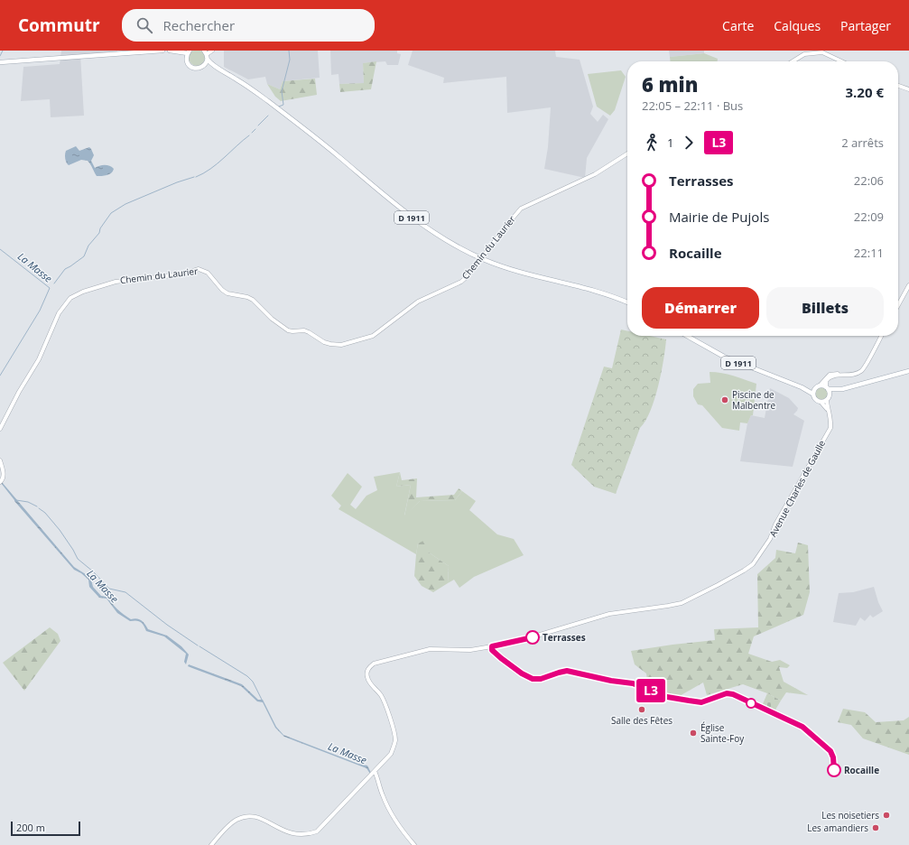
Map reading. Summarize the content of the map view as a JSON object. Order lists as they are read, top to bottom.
{
  "streets": {
    "main road": ["D 1911", "Chemin du Laurier", "Avenue Charles de Gaulle"]
  },
  "crossings": [
    ["D 1911", "Avenue Charles de Gaulle"]
  ],
  "water": ["La Masse"],
  "places": [
    "Piscine de Malbentre",
    "Terrasses",
    "Salle des Fêtes",
    "Église Sainte-Foy",
    "Rocaille",
    "Les noisetiers",
    "Les amandiers"
  ],
  "lines": ["bus line L3"],
  "scale_bar": "200 m",
  "page": {
    "header": "Commutr",
    "search": "Rechercher",
    "nav": ["Carte", "Calques", "Partager"],
    "on_map": "L3",
    "heading": ["6 min", "22:05 – 22:11 · Bus", "3.20 €"],
    "legs": ["1", "L3", "2 arrêts"],
    "list": [
      {
        "name": "Terrasses",
        "value": "22:06"
      },
      {
        "name": "Mairie de Pujols",
        "value": "22:09"
      },
      {
        "name": "Rocaille",
        "value": "22:11"
      }
    ],
    "buttons": ["Démarrer", "Billets"],
    "scale": "200 m"
  }
}
